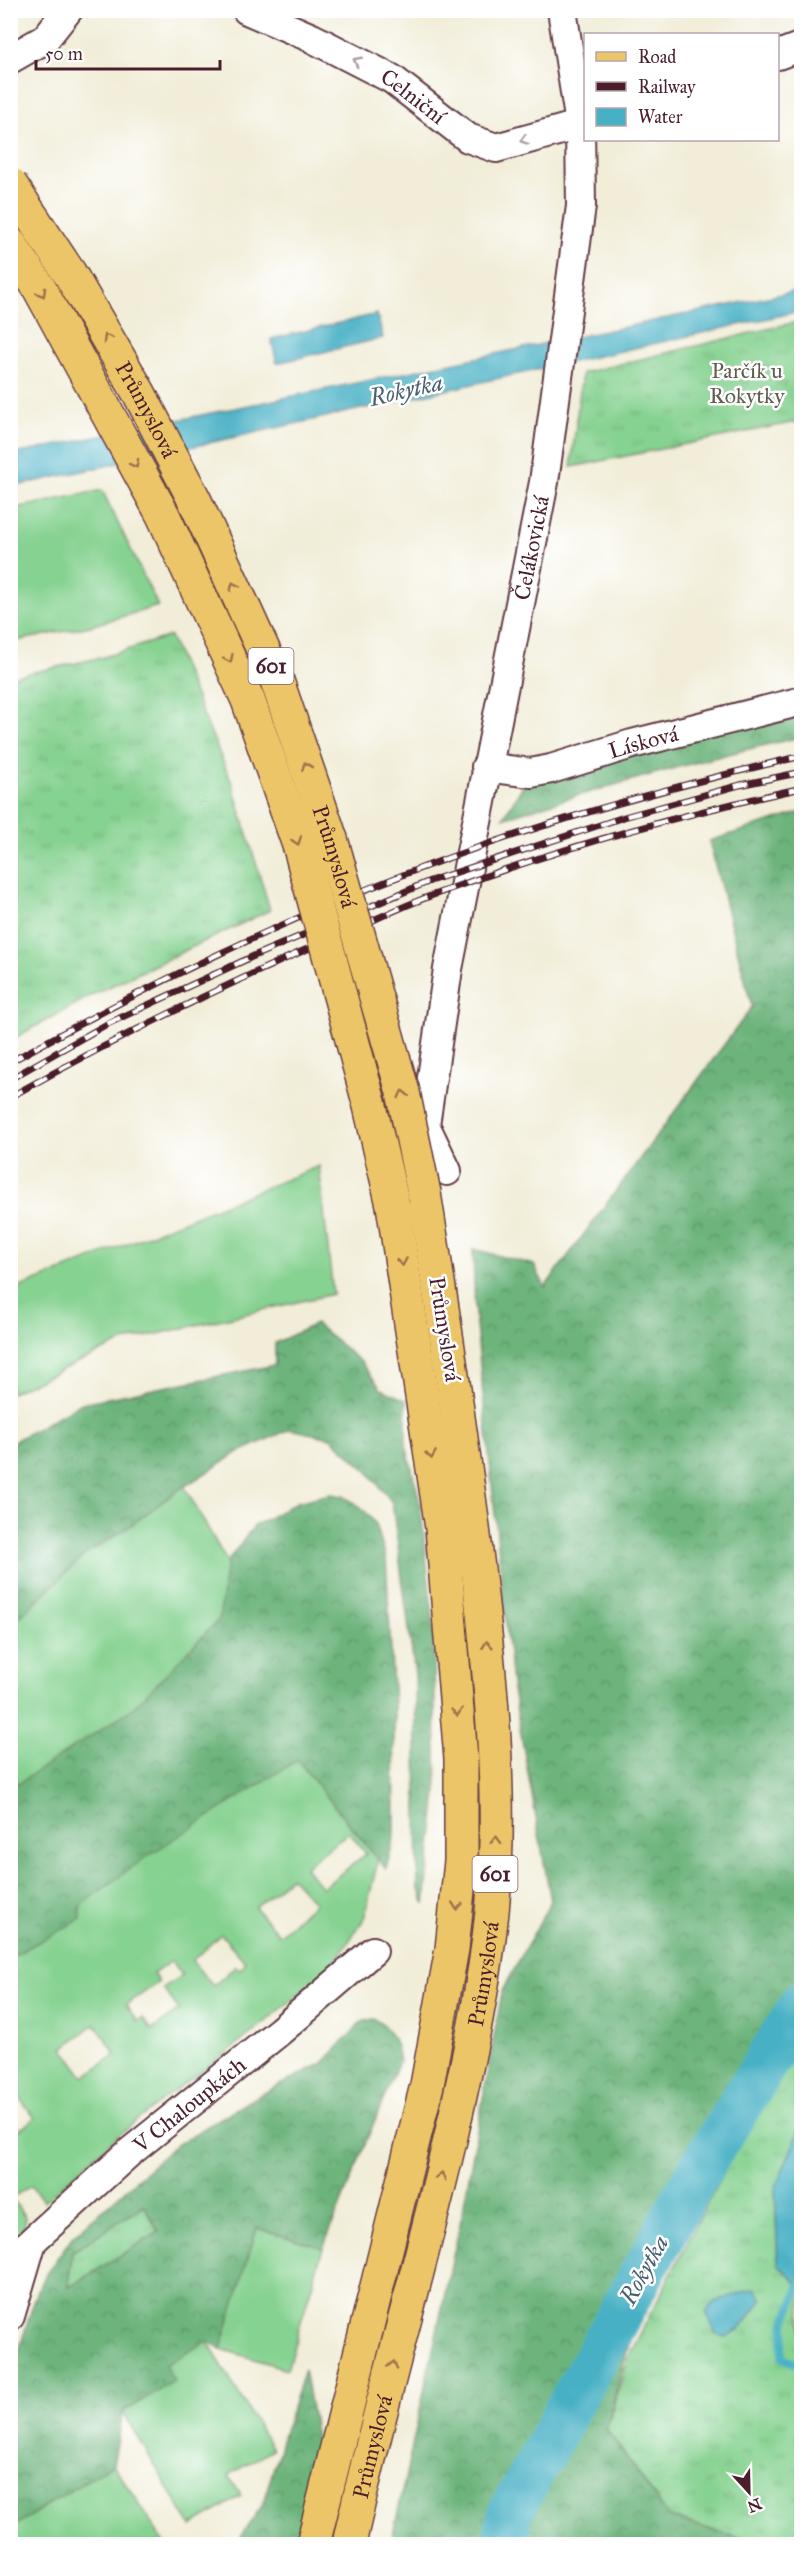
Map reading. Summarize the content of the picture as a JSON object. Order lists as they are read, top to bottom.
{
  "streets": {
    "main road": ["Průmyslová", "601"],
    "street": [
      "Celniční",
      "Čelákovická",
      "Lísková",
      "V Chaloupkách"
    ]
  },
  "crossings": [
    ["Celniční", "Čelákovická"],
    ["Čelákovická", "Lísková"]
  ],
  "one_way": ["Celniční"],
  "water": ["Rokytka"],
  "parks": ["Parčík u Rokytky"],
  "legend": ["Road", "Railway", "Water"],
  "scale_bar": "50 m",
  "north": "bottom"
}
